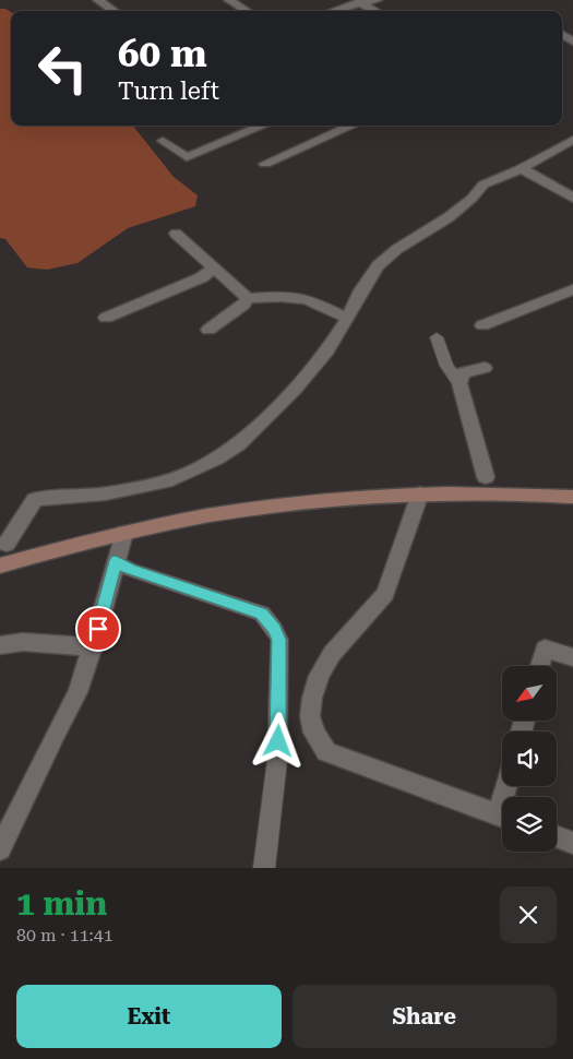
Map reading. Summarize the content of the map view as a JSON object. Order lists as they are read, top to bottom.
{
  "north": "bottom left",
  "page": {
    "turn": ["60 m", "Turn left"],
    "heading": ["1 min", "80 m · 11:41"],
    "buttons": ["Exit", "Share"]
  }
}
